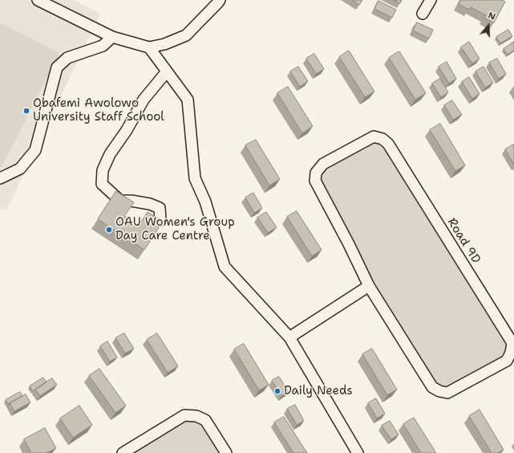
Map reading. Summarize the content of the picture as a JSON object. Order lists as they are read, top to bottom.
{
  "streets": {
    "street": ["Road 9D"]
  },
  "places": ["Obafemi Awolowo University Staff School", "OAU Women's Group Day Care Centre", "Daily Needs"],
  "north": "top"
}
